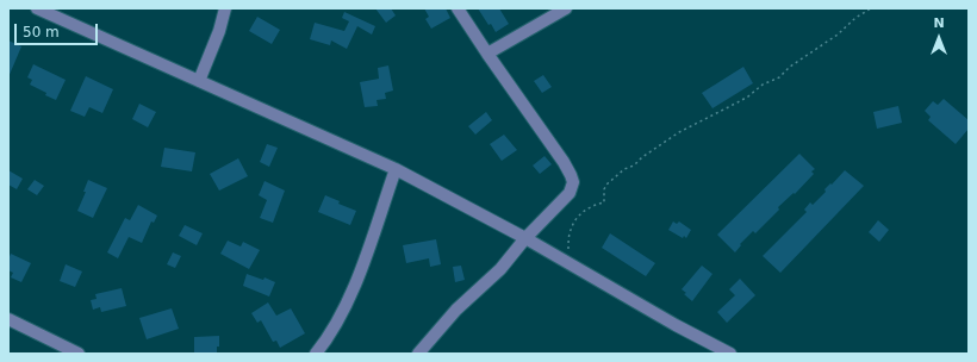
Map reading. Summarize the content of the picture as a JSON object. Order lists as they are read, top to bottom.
{
  "scale_bar": "50 m",
  "north": "top"
}
